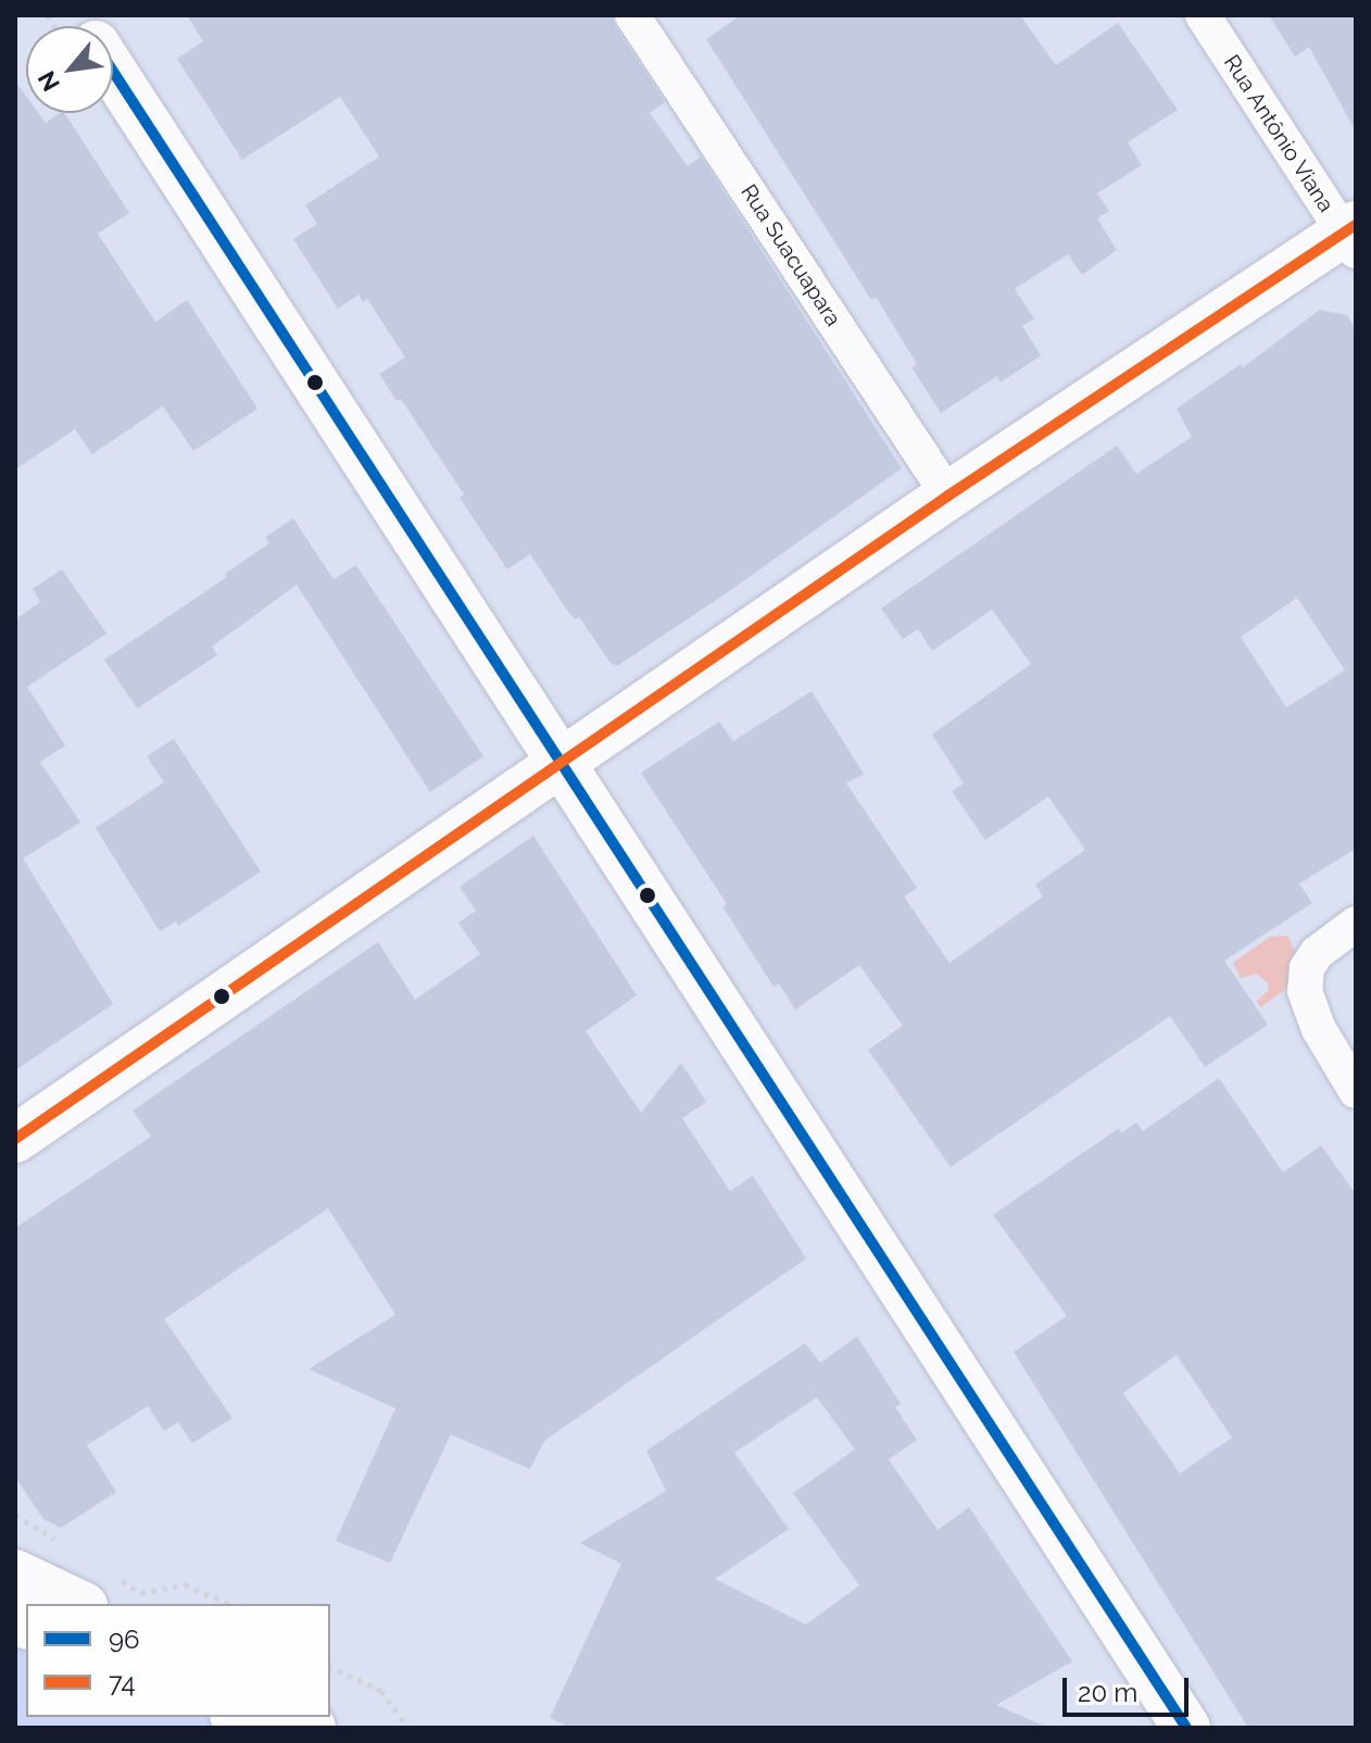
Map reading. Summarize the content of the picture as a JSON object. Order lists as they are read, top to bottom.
{
  "streets": {
    "street": ["Rua Antônio Viana", "Rua Suacuapara"]
  },
  "lines": ["transit line 96", "transit line 74"],
  "legend": ["96", "74"],
  "scale_bar": "20 m",
  "north": "bottom left"
}
